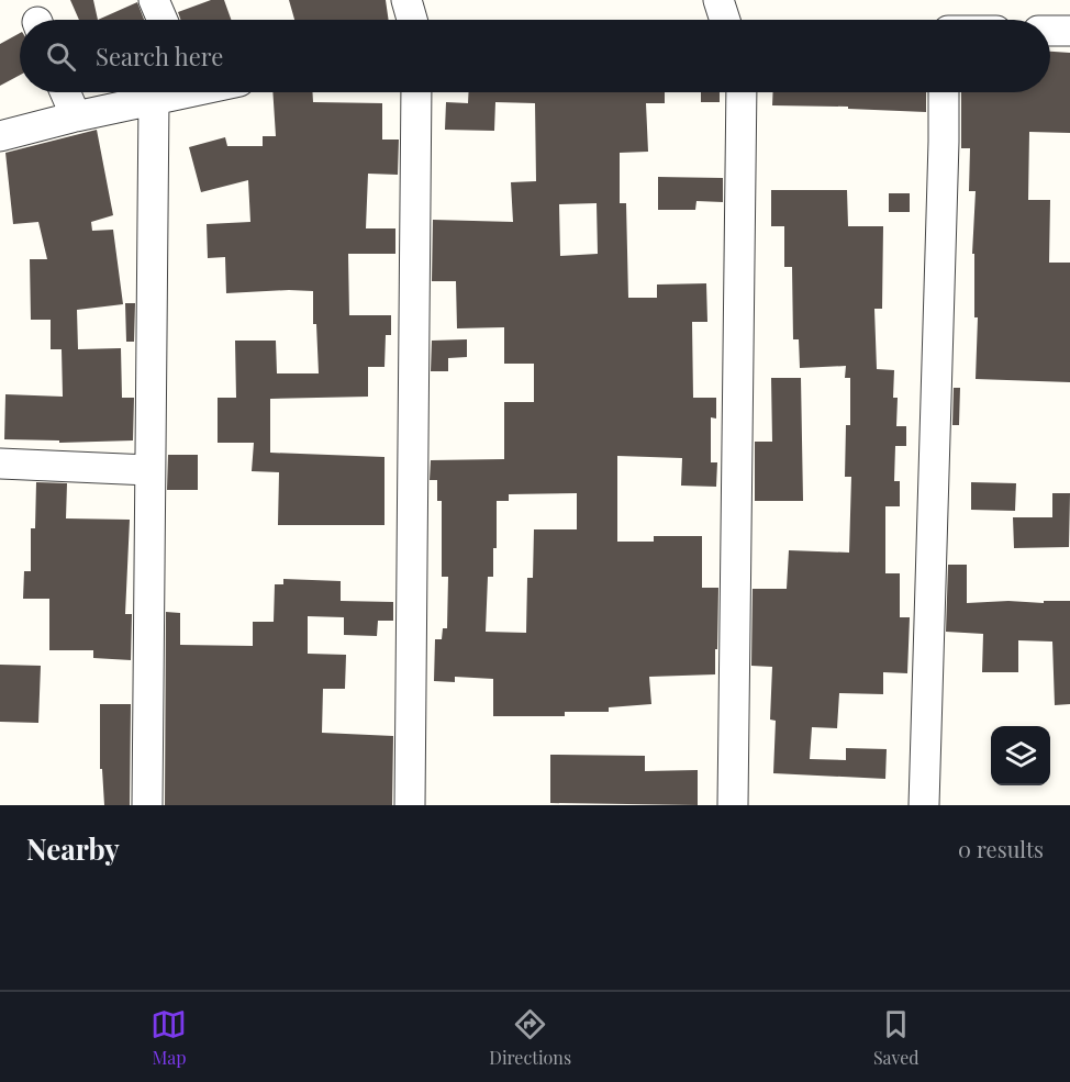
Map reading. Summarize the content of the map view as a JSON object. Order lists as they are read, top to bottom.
{
  "page": {
    "search": "Search here",
    "heading": ["Nearby", "0 results"],
    "nav": ["Map", "Directions", "Saved"]
  }
}
